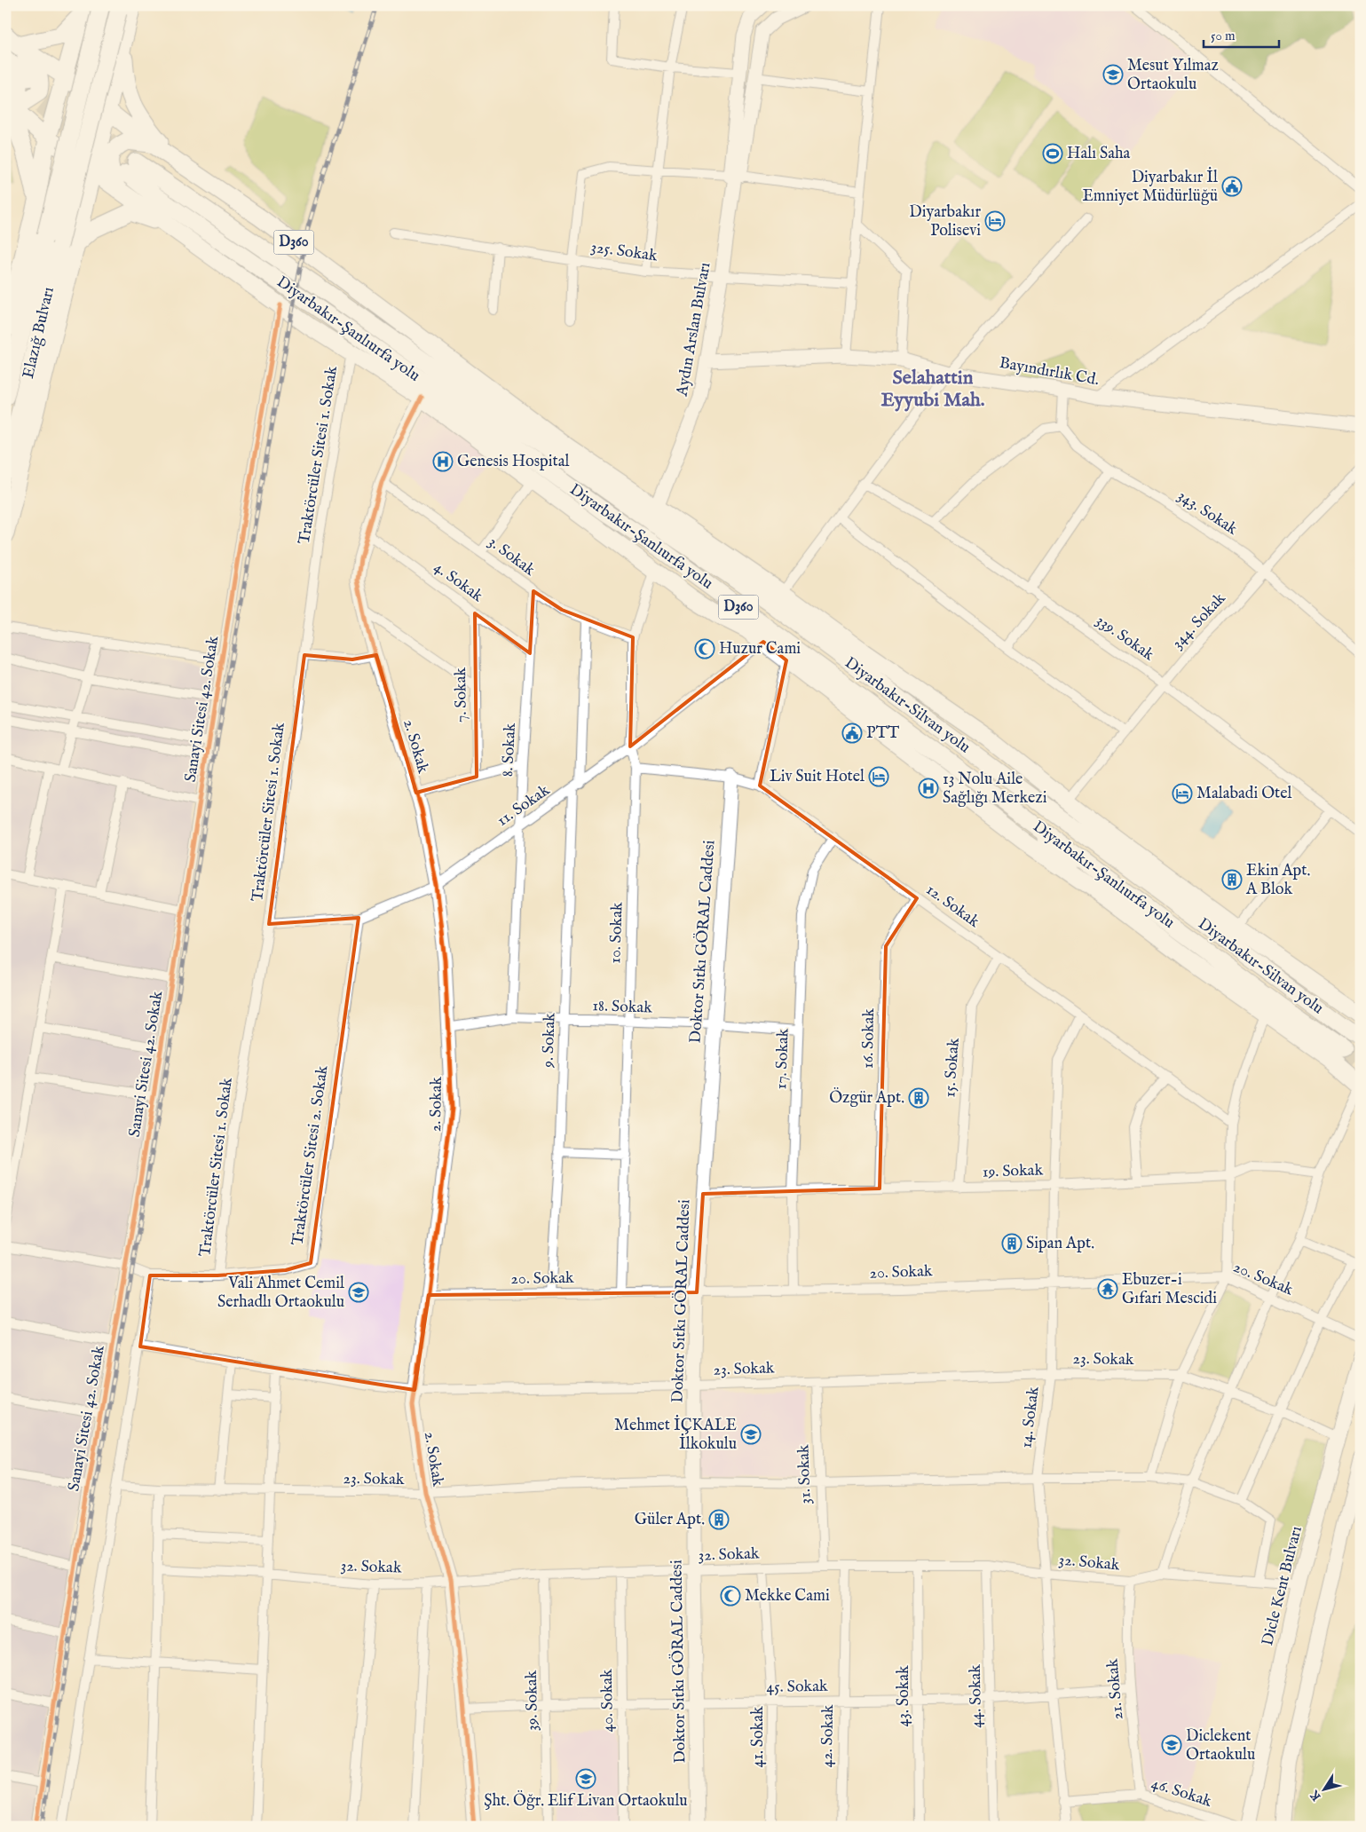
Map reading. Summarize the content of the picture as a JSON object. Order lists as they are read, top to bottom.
{
  "streets": {
    "highway": [
      "D360",
      "Diyarbakır-Şanlıurfa yolu",
      "Elazığ Bulvarı",
      "Diyarbakır-Silvan yolu"
    ],
    "main road": ["Dicle Kent Bulvarı"],
    "street": [
      "325. Sokak",
      "Aydın Arslan Bulvarı",
      "Bayındırlık Cd.",
      "Traktörcüler Sitesi 1. Sokak",
      "343. Sokak",
      "3. Sokak",
      "4. Sokak",
      "344. Sokak",
      "339. Sokak",
      "7. Sokak",
      "Sanayi Sitesi 42. Sokak",
      "2. Sokak",
      "8. Sokak",
      "11. Sokak",
      "12. Sokak",
      "10. Sokak",
      "Doktor Sıtkı GÖRAL Caddesi",
      "18. Sokak",
      "16. Sokak",
      "9. Sokak",
      "17. Sokak",
      "15. Sokak",
      "Traktörcüler Sitesi 2. Sokak",
      "19. Sokak",
      "20. Sokak",
      "23. Sokak",
      "14. Sokak",
      "31. Sokak",
      "32. Sokak",
      "45. Sokak",
      "21. Sokak",
      "43. Sokak",
      "44. Sokak",
      "39. Sokak",
      "40. Sokak",
      "42. Sokak",
      "41. Sokak",
      "46. Sokak"
    ]
  },
  "crossings": [
    ["D360", "Diyarbakır-Şanlıurfa yolu"],
    ["D360", "Aydın Arslan Bulvarı"],
    ["D360", "Diyarbakır-Silvan yolu"],
    ["325. Sokak", "Aydın Arslan Bulvarı"],
    ["Aydın Arslan Bulvarı", "Bayındırlık Cd."],
    ["Aydın Arslan Bulvarı", "Diyarbakır-Silvan yolu"],
    ["Traktörcüler Sitesi 1. Sokak", "11. Sokak"],
    ["Traktörcüler Sitesi 1. Sokak", "Traktörcüler Sitesi 2. Sokak"],
    ["343. Sokak", "344. Sokak"],
    ["3. Sokak", "2. Sokak"],
    ["3. Sokak", "8. Sokak"],
    ["3. Sokak", "10. Sokak"],
    ["3. Sokak", "9. Sokak"],
    ["4. Sokak", "7. Sokak"],
    ["4. Sokak", "2. Sokak"],
    ["4. Sokak", "8. Sokak"],
    ["344. Sokak", "339. Sokak"],
    ["Sanayi Sitesi 42. Sokak", "Traktörcüler Sitesi 2. Sokak"],
    ["2. Sokak", "11. Sokak"],
    ["2. Sokak", "18. Sokak"],
    ["2. Sokak", "20. Sokak"],
    ["2. Sokak", "23. Sokak"],
    ["2. Sokak", "32. Sokak"],
    ["2. Sokak", "45. Sokak"],
    ["8. Sokak", "11. Sokak"],
    ["8. Sokak", "18. Sokak"],
    ["11. Sokak", "10. Sokak"],
    ["11. Sokak", "9. Sokak"],
    ["11. Sokak", "Traktörcüler Sitesi 2. Sokak"],
    ["12. Sokak", "10. Sokak"],
    ["12. Sokak", "Doktor Sıtkı GÖRAL Caddesi"],
    ["12. Sokak", "16. Sokak"],
    ["12. Sokak", "17. Sokak"],
    ["12. Sokak", "15. Sokak"],
    ["12. Sokak", "14. Sokak"],
    ["10. Sokak", "18. Sokak"],
    ["10. Sokak", "20. Sokak"],
    ["Doktor Sıtkı GÖRAL Caddesi", "18. Sokak"],
    ["Doktor Sıtkı GÖRAL Caddesi", "19. Sokak"],
    ["Doktor Sıtkı GÖRAL Caddesi", "20. Sokak"],
    ["Doktor Sıtkı GÖRAL Caddesi", "23. Sokak"],
    ["Doktor Sıtkı GÖRAL Caddesi", "32. Sokak"],
    ["Doktor Sıtkı GÖRAL Caddesi", "45. Sokak"],
    ["18. Sokak", "9. Sokak"],
    ["18. Sokak", "17. Sokak"],
    ["16. Sokak", "19. Sokak"],
    ["9. Sokak", "20. Sokak"],
    ["17. Sokak", "19. Sokak"],
    ["17. Sokak", "20. Sokak"],
    ["15. Sokak", "19. Sokak"],
    ["19. Sokak", "14. Sokak"],
    ["20. Sokak", "14. Sokak"],
    ["23. Sokak", "14. Sokak"],
    ["23. Sokak", "31. Sokak"],
    ["23. Sokak", "32. Sokak"],
    ["23. Sokak", "Dicle Kent Bulvarı"],
    ["14. Sokak", "32. Sokak"],
    ["14. Sokak", "45. Sokak"],
    ["14. Sokak", "46. Sokak"],
    ["31. Sokak", "32. Sokak"],
    ["32. Sokak", "Dicle Kent Bulvarı"],
    ["32. Sokak", "21. Sokak"],
    ["32. Sokak", "43. Sokak"],
    ["32. Sokak", "44. Sokak"],
    ["32. Sokak", "39. Sokak"],
    ["32. Sokak", "40. Sokak"],
    ["32. Sokak", "42. Sokak"],
    ["32. Sokak", "41. Sokak"],
    ["45. Sokak", "21. Sokak"],
    ["45. Sokak", "43. Sokak"],
    ["45. Sokak", "44. Sokak"],
    ["45. Sokak", "39. Sokak"],
    ["45. Sokak", "40. Sokak"],
    ["45. Sokak", "42. Sokak"],
    ["45. Sokak", "41. Sokak"],
    ["21. Sokak", "46. Sokak"]
  ],
  "districts": ["Selahattin Eyyubi Mah."],
  "places": {
    "school or university": [
      "Mesut Yılmaz Ortaokulu",
      "Vali Ahmet Cemil Serhadlı Ortaokulu",
      "Mehmet İÇKALE İlkokulu",
      "Diclekent Ortaokulu",
      "Şht. Öğr. Elif Livan Ortaokulu"
    ],
    "sports": ["Halı Saha"],
    "public building": ["Diyarbakır İl Emniyet Müdürlüğü", "PTT"],
    "hotel": ["Diyarbakır Polisevi", "Liv Suit Hotel", "Malabadi Otel"],
    "hospital": ["Genesis Hospital", "13 Nolu Aile Sağlığı Merkezi"],
    "mosque": ["Huzur Cami", "Mekke Cami"],
    "building": [
      "Ekin Apt. A Blok",
      "Özgür Apt.",
      "Sipan Apt.",
      "Güler Apt."
    ],
    "temple": ["Ebuzer-i Gıfari Mescidi"]
  },
  "scale_bar": "50 m",
  "north": "bottom left"
}
